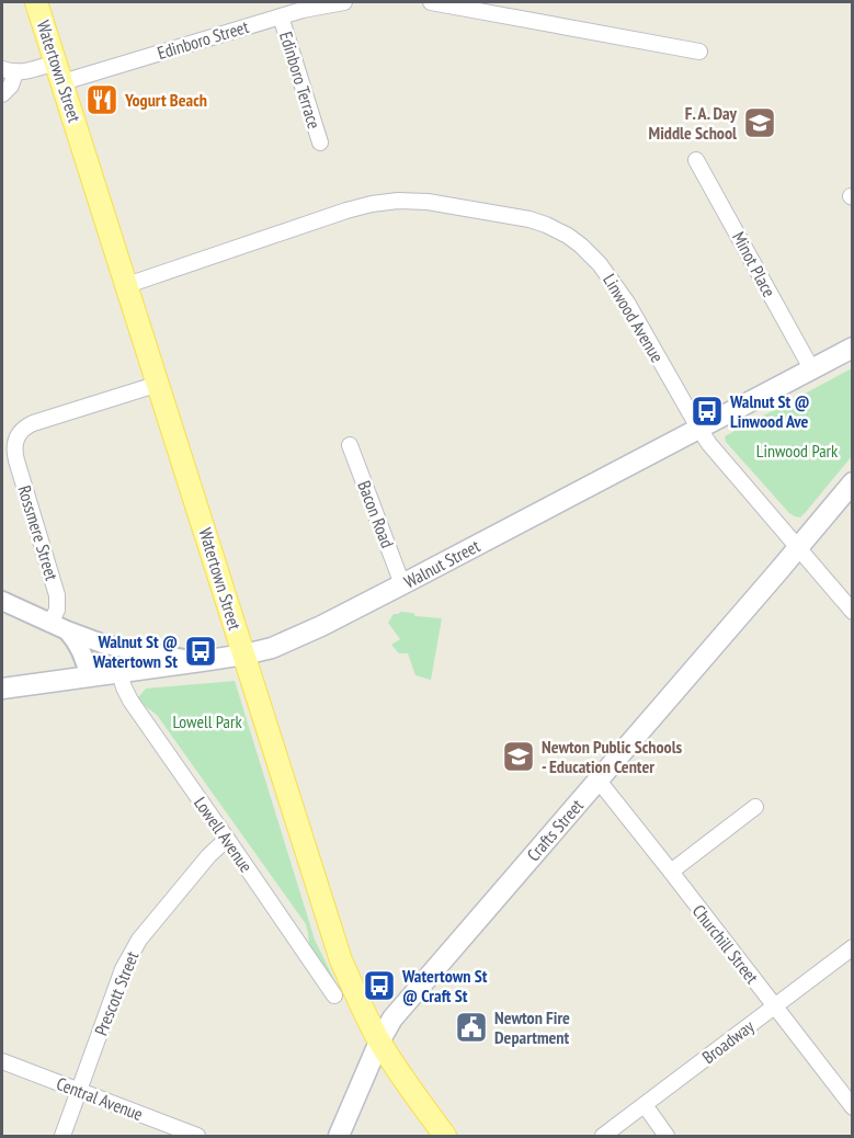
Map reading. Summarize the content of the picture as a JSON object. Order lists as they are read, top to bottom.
{
  "streets": {
    "main road": ["Watertown Street", "Walnut Street", "Crafts Street"],
    "street": [
      "Edinboro Street",
      "Edinboro Terrace",
      "Minot Place",
      "Linwood Avenue",
      "Bacon Road",
      "Rossmere Street",
      "Lowell Avenue",
      "Churchill Street",
      "Prescott Street",
      "Broadway",
      "Central Avenue"
    ]
  },
  "crossings": [
    ["Edinboro Street", "Watertown Street"],
    ["Edinboro Street", "Edinboro Terrace"],
    ["Watertown Street", "Linwood Avenue"],
    ["Watertown Street", "Rossmere Street"],
    ["Watertown Street", "Walnut Street"],
    ["Watertown Street", "Crafts Street"],
    ["Minot Place", "Walnut Street"],
    ["Linwood Avenue", "Walnut Street"],
    ["Linwood Avenue", "Crafts Street"],
    ["Bacon Road", "Walnut Street"],
    ["Walnut Street", "Lowell Avenue"],
    ["Crafts Street", "Churchill Street"],
    ["Lowell Avenue", "Prescott Street"],
    ["Churchill Street", "Broadway"],
    ["Prescott Street", "Central Avenue"]
  ],
  "parks": ["Linwood Park", "Lowell Park"],
  "places": {
    "restaurant": ["Yogurt Beach"],
    "school or university": ["F. A. Day Middle School", "Newton Public Schools - Education Center"],
    "bus stop": ["Walnut St @ Linwood Ave", "Walnut St @ Watertown St", "Watertown St @ Craft St"],
    "public building": ["Newton Fire Department"]
  }
}
